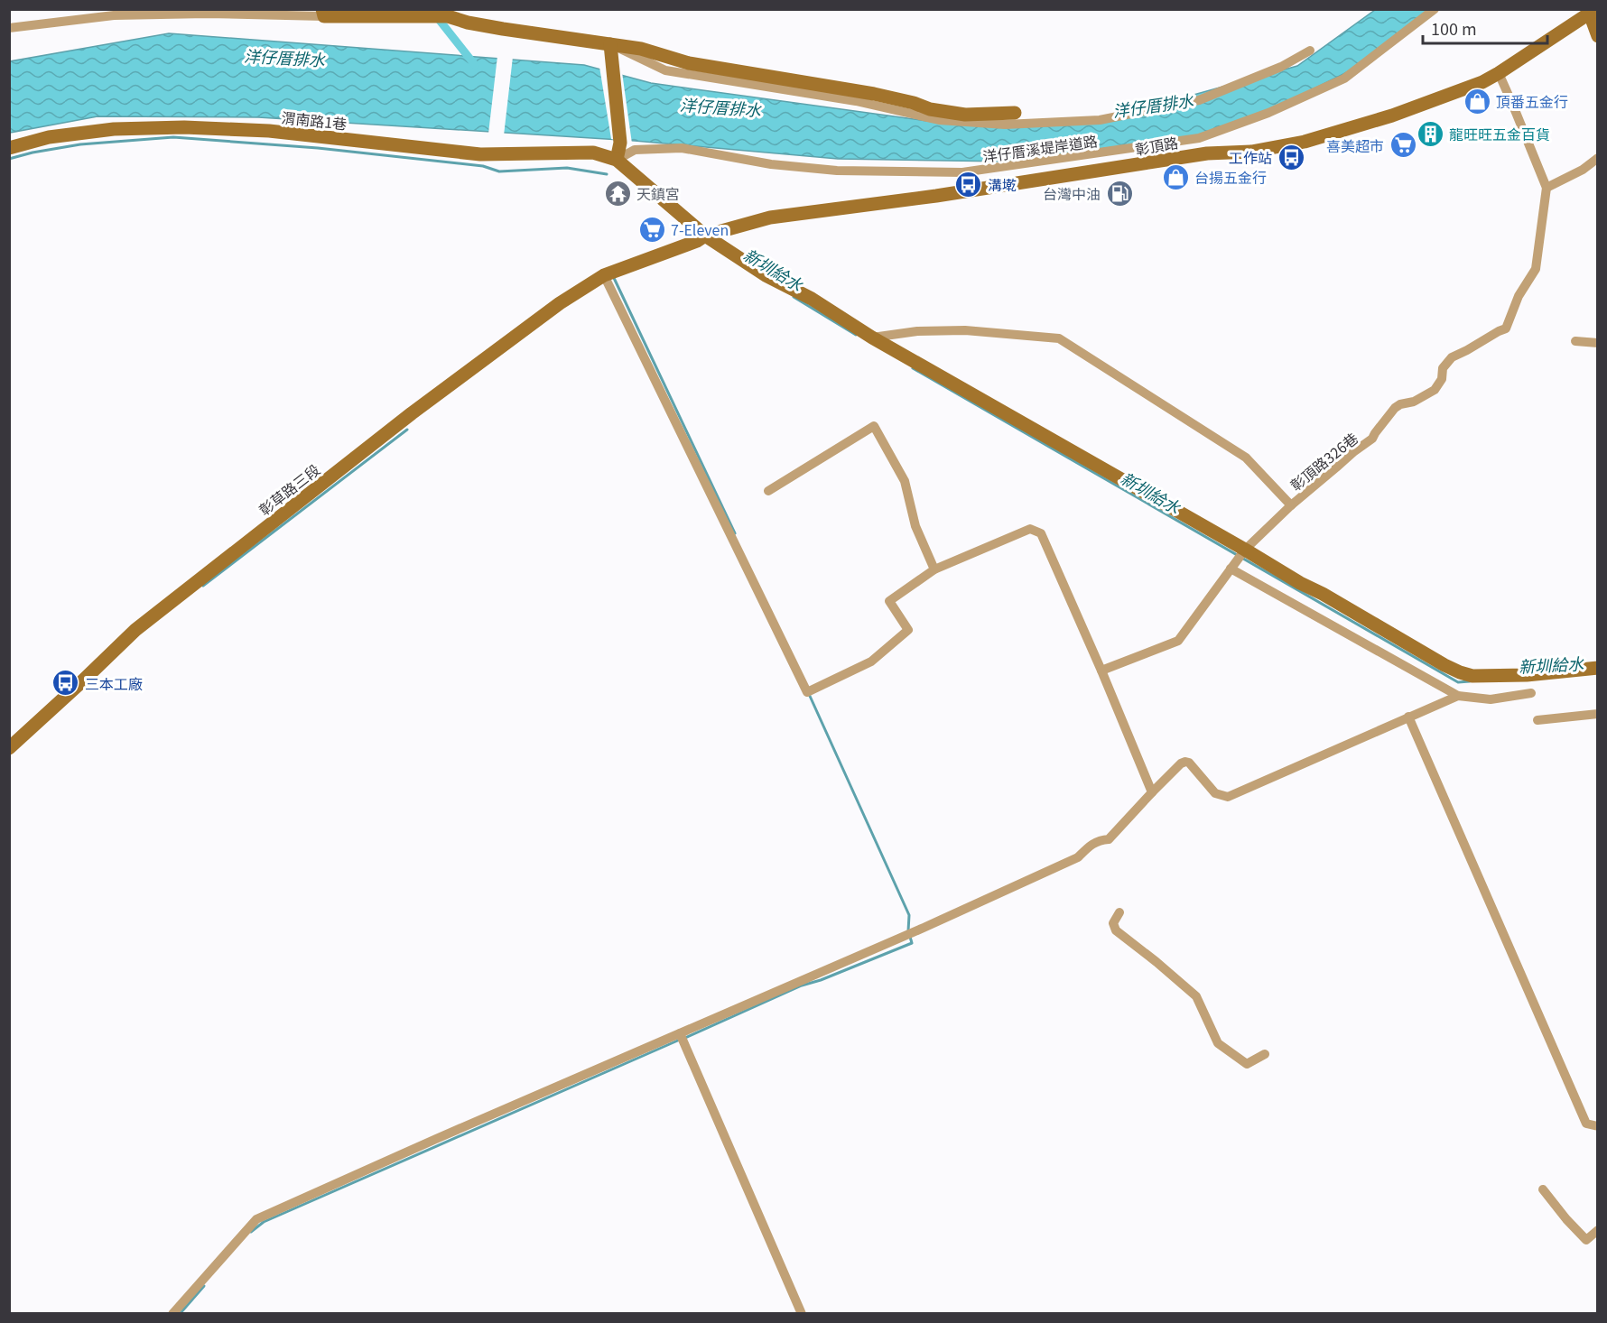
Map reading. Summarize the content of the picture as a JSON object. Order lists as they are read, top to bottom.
{
  "streets": {
    "street": [
      "渭南路1巷",
      "彰頂路",
      "洋仔厝溪堤岸道路",
      "彰頂路326巷",
      "彰草路三段"
    ]
  },
  "crossings": [
    ["渭南路1巷", "洋仔厝溪堤岸道路"],
    ["彰頂路", "彰頂路326巷"],
    ["彰頂路", "彰草路三段"]
  ],
  "water": ["洋仔厝排水", "新圳給水"],
  "places": {
    "shop": ["頂番五金行", "台揚五金行"],
    "building": ["龍旺旺五金百貨"],
    "supermarket": ["喜美超市", "7-Eleven"],
    "bus stop": ["工作站", "溝墘", "三本工廠"],
    "temple": ["天鎮宮"],
    "fuel station": ["台灣中油"]
  },
  "scale_bar": "100 m"
}
